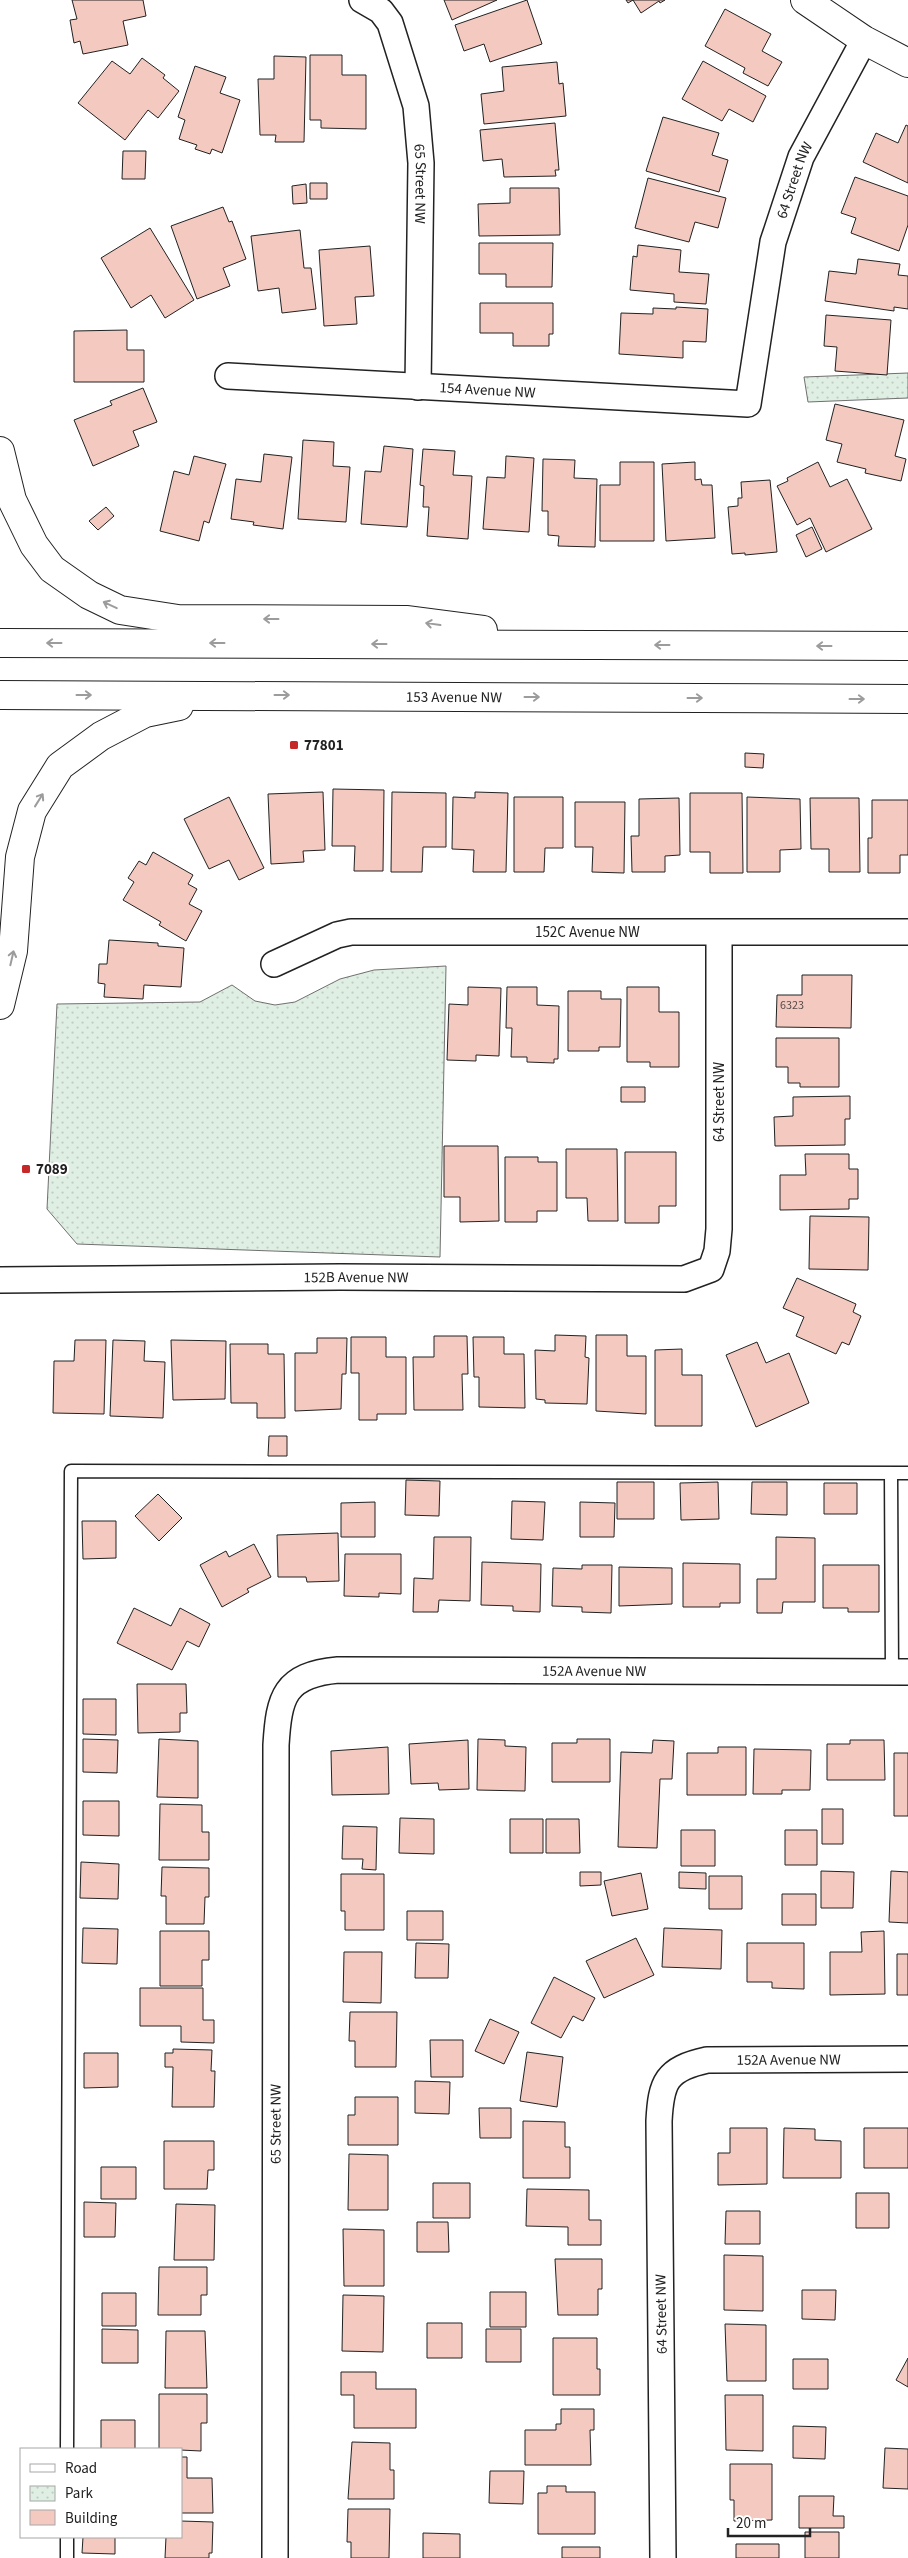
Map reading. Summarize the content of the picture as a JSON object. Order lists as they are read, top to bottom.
{
  "streets": {
    "main road": ["153 Avenue NW"],
    "street": [
      "64 Street NW",
      "65 Street NW",
      "154 Avenue NW",
      "152C Avenue NW",
      "152B Avenue NW",
      "152A Avenue NW"
    ]
  },
  "crossings": [
    ["64 Street NW", "154 Avenue NW"],
    ["64 Street NW", "152C Avenue NW"],
    ["64 Street NW", "152B Avenue NW"],
    ["64 Street NW", "152A Avenue NW"],
    ["65 Street NW", "154 Avenue NW"],
    ["65 Street NW", "152A Avenue NW"]
  ],
  "places": {
    "transit": ["77801", "7089"]
  },
  "house_numbers": ["6323"],
  "legend": ["Road", "Park", "Building"],
  "scale_bar": "20 m"
}
